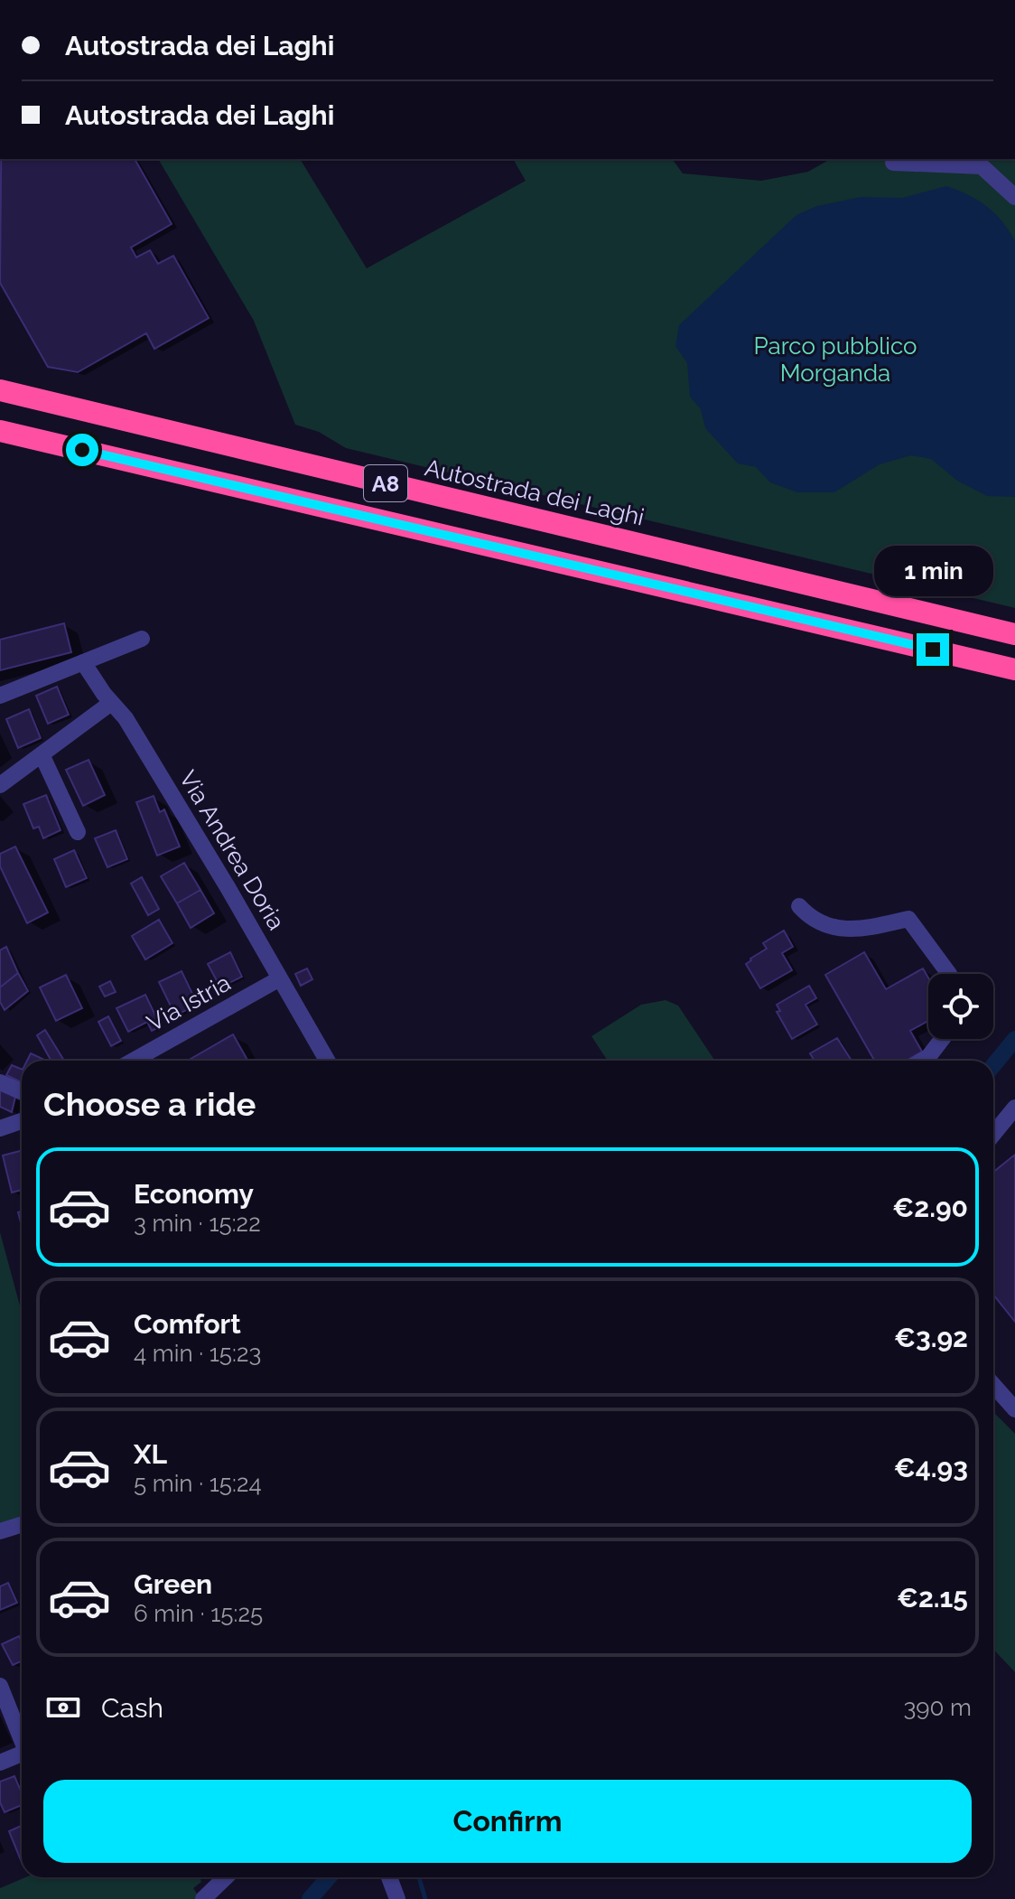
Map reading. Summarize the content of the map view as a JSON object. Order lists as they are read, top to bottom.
{
  "streets": {
    "highway": ["A8", "Autostrada dei Laghi"],
    "street": ["Via Andrea Doria", "Via Istria"]
  },
  "crossings": [
    ["Via Andrea Doria", "Via Istria"]
  ],
  "parks": ["Parco pubblico Morganda"],
  "page": {
    "banner": ["Autostrada dei Laghi", "Autostrada dei Laghi"],
    "bubble": "1 min",
    "heading": "Choose a ride",
    "list": [
      {
        "name": "Economy",
        "note": "3 min · 15:22",
        "value": "€2.90"
      },
      {
        "name": "Comfort",
        "note": "4 min · 15:23",
        "value": "€3.92"
      },
      {
        "name": "XL",
        "note": "5 min · 15:24",
        "value": "€4.93"
      },
      {
        "name": "Green",
        "note": "6 min · 15:25",
        "value": "€2.15"
      }
    ],
    "pay": ["Cash", "390 m"],
    "buttons": "Confirm"
  }
}
